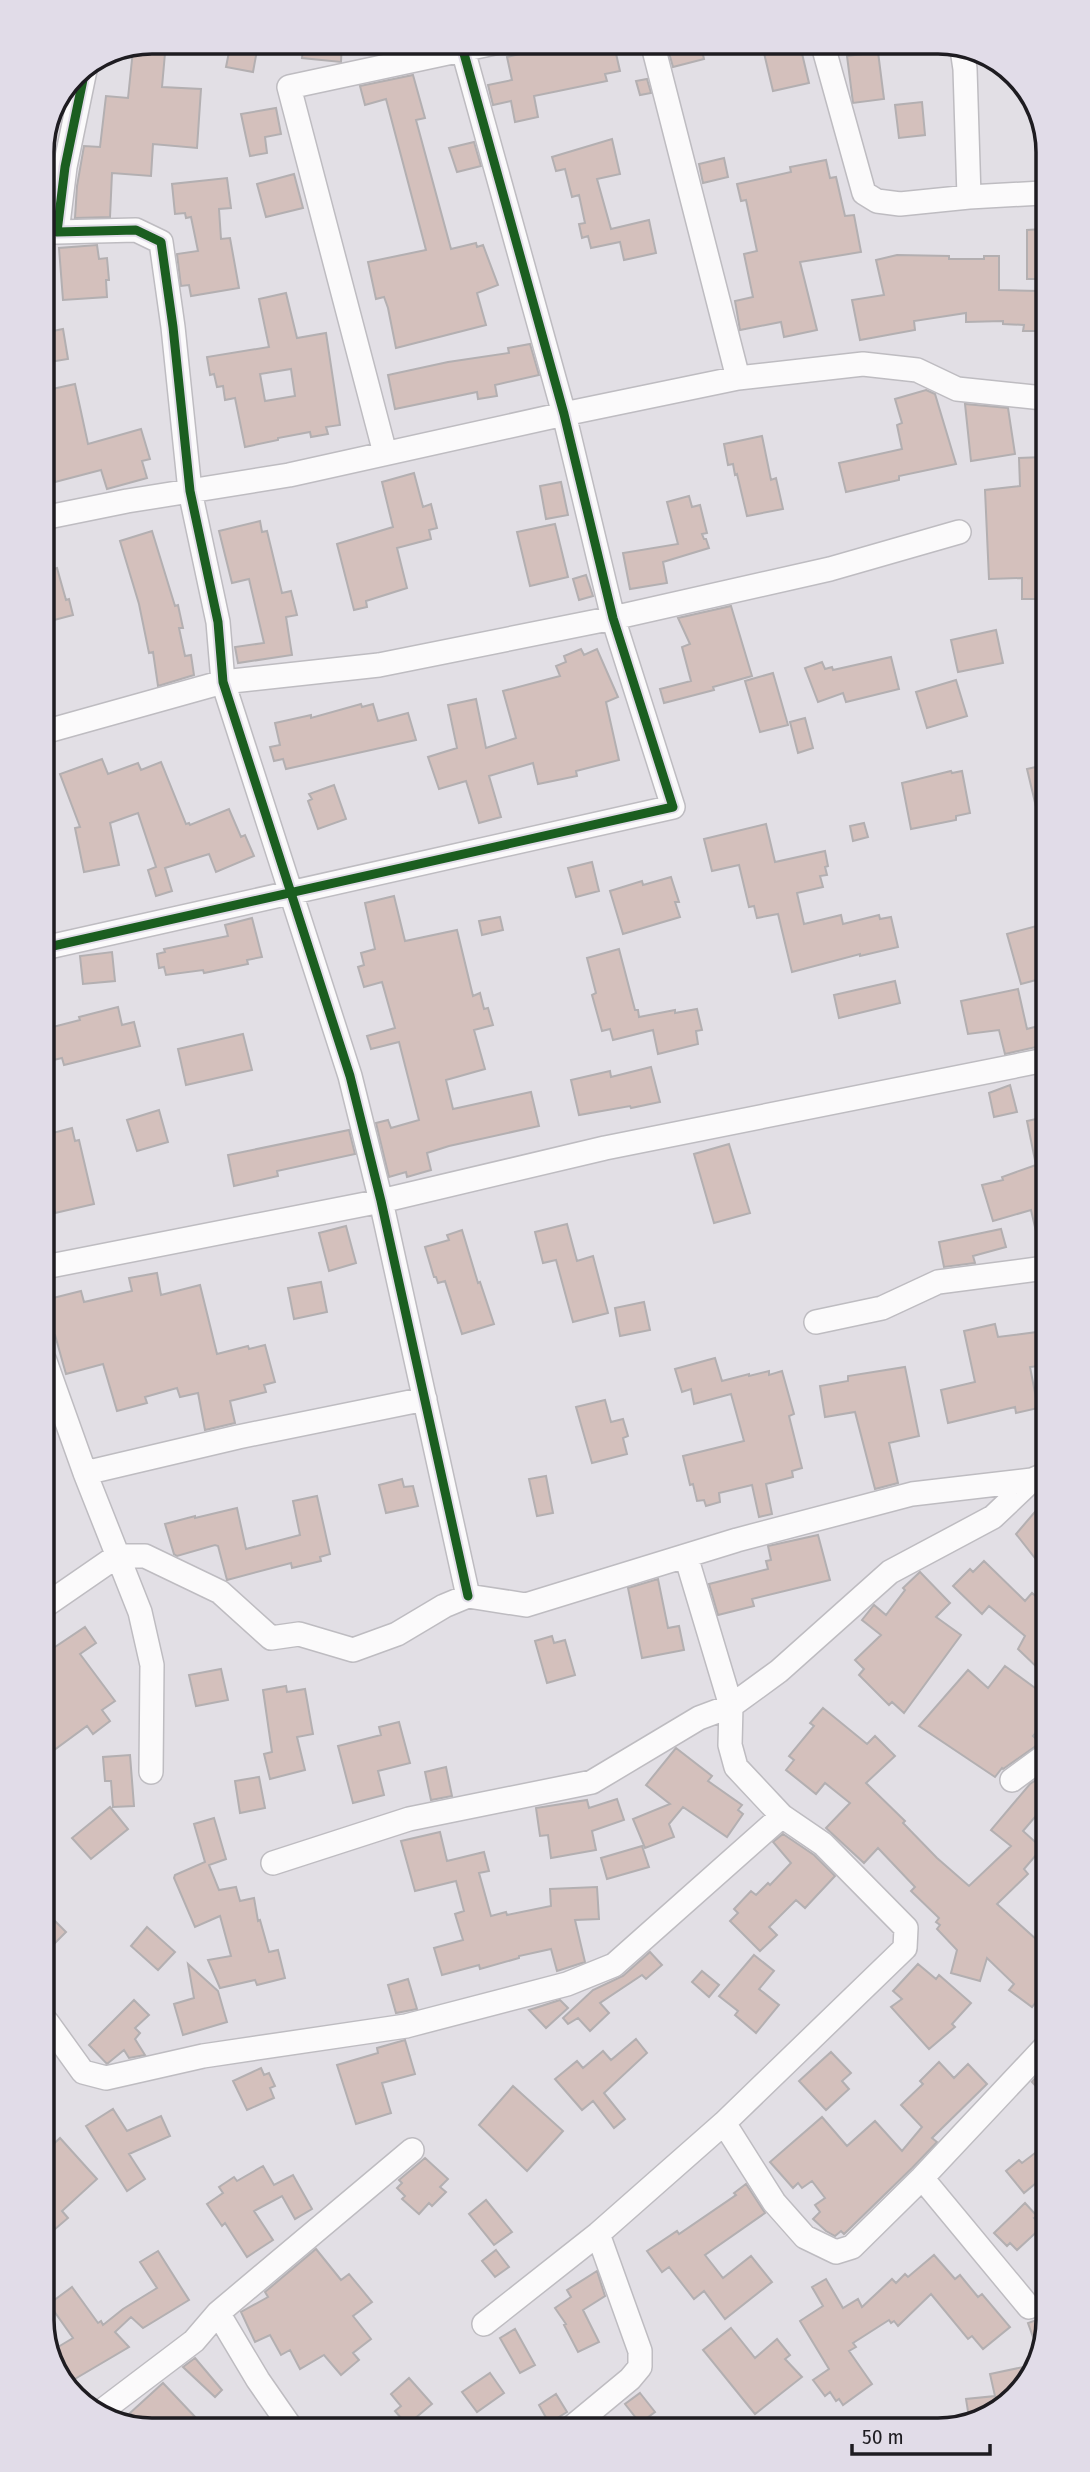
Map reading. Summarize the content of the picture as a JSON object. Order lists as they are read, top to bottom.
{
  "scale_bar": "50 m"
}
